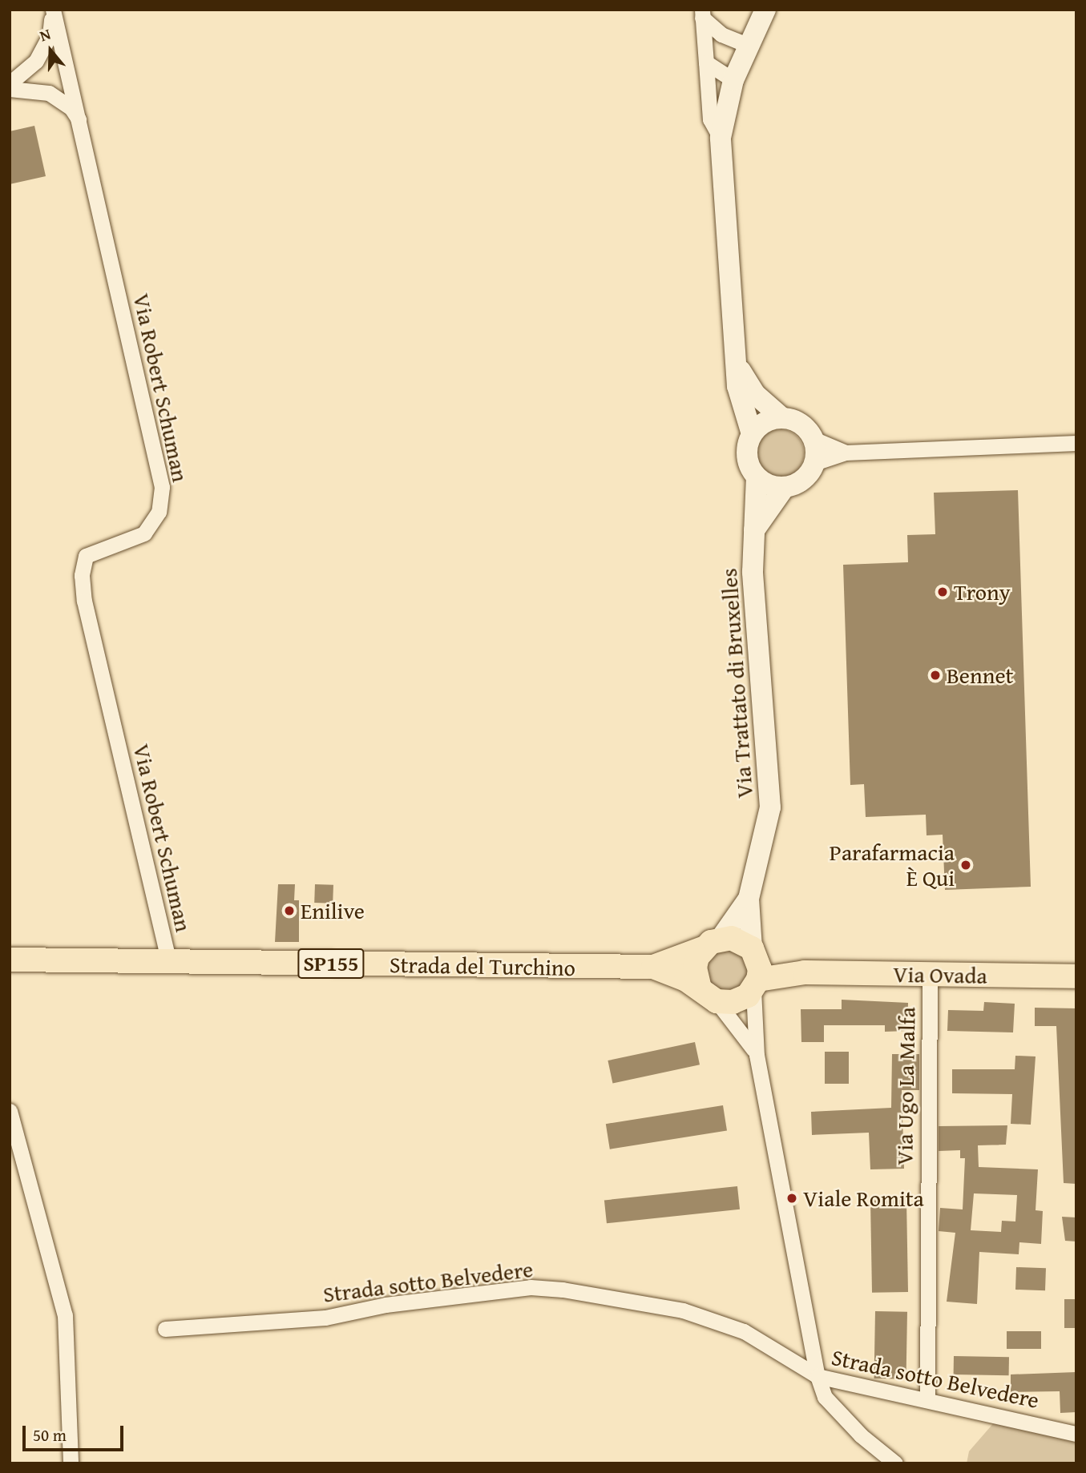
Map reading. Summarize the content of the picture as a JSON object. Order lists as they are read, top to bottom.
{
  "streets": {
    "main road": [
      "Via Trattato di Bruxelles",
      "SP155",
      "Strada del Turchino",
      "Via Ovada"
    ],
    "street": ["Via Robert Schuman", "Via Ugo La Malfa", "Strada sotto Belvedere"]
  },
  "crossings": [
    ["Via Robert Schuman", "Strada del Turchino"],
    ["Via Trattato di Bruxelles", "Strada del Turchino"],
    ["Via Trattato di Bruxelles", "Via Ovada"],
    ["Strada del Turchino", "Via Ovada"],
    ["Via Ovada", "Via Ugo La Malfa"],
    ["Via Ugo La Malfa", "Strada sotto Belvedere"]
  ],
  "places": [
    "Trony",
    "Bennet",
    "Parafarmacia È Qui",
    "Enilive",
    "Viale Romita"
  ],
  "scale_bar": "50 m",
  "north": "top"
}
